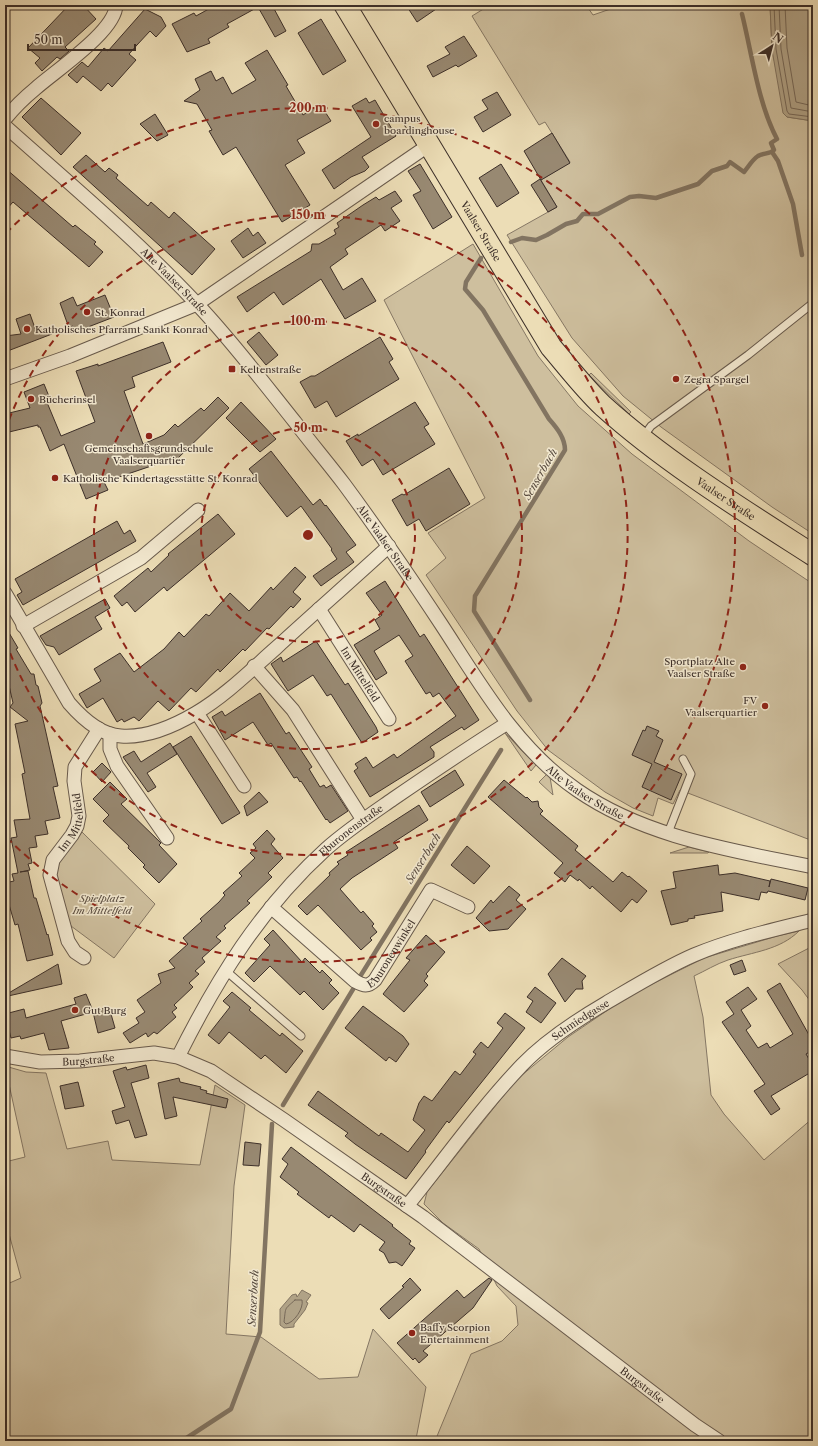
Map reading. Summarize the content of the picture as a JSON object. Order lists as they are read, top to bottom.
{
  "streets": {
    "main road": ["Vaalser Straße"],
    "street": [
      "Alte Vaalser Straße",
      "Im Mittelfeld",
      "Eburonenstraße",
      "Eburonenwinkel",
      "Schmiedgasse",
      "Burgstraße"
    ]
  },
  "crossings": [
    ["Alte Vaalser Straße", "Eburonenstraße"],
    ["Eburonenstraße", "Eburonenwinkel"],
    ["Eburonenstraße", "Burgstraße"],
    ["Schmiedgasse", "Burgstraße"]
  ],
  "water": ["Senserbach"],
  "parks": ["Spielplatz Im Mittelfeld"],
  "places": {
    "other": [
      "campus boardinghouse",
      "St. Konrad",
      "Katholisches Pfarramt Sankt Konrad",
      "Zegra Spargel",
      "Bücherinsel",
      "Gemeinschaftsgrundschule Vaalserquartier",
      "Katholische Kindertagesstätte St. Konrad",
      "Sportplatz Alte Vaalser Straße",
      "FV Vaalserquartier",
      "Gut Burg",
      "Baffy Scorpion Entertainment"
    ],
    "transit": ["Keltenstraße"]
  },
  "scale_bar": "50 m",
  "north": "top right",
  "rings": [
    "200 m",
    "150 m",
    "100 m",
    "50 m"
  ]
}
